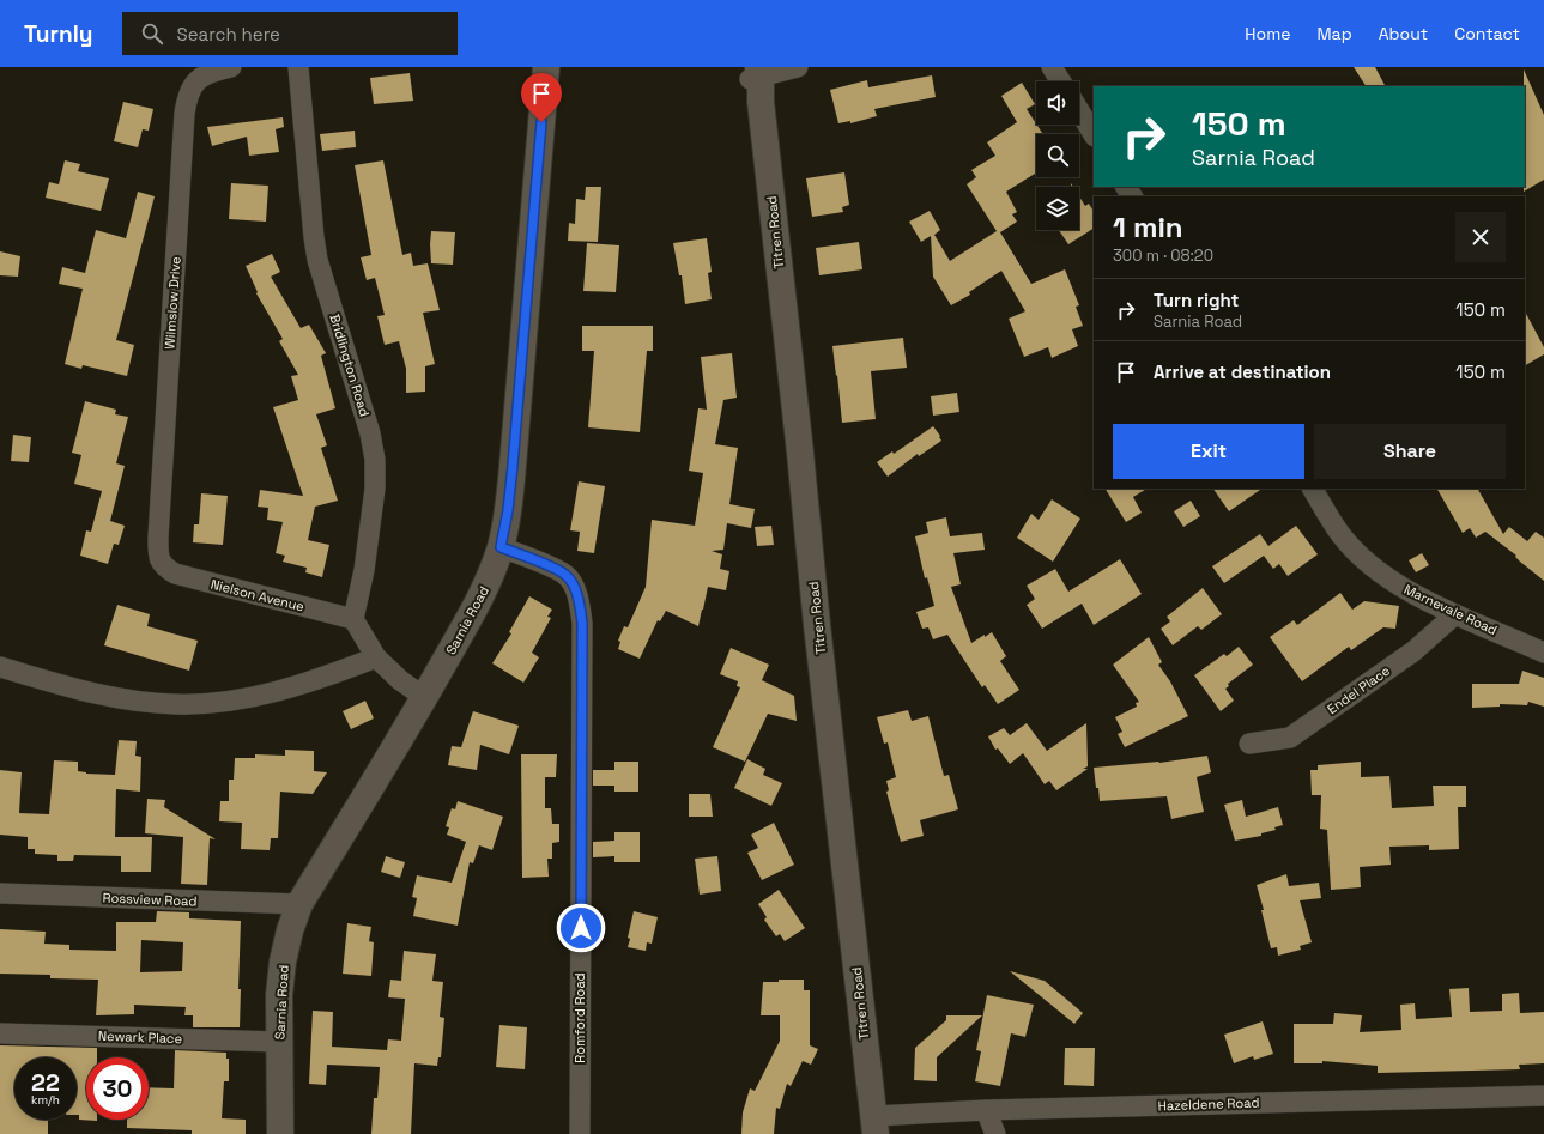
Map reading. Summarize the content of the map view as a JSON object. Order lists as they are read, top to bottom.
{
  "streets": {
    "main road": ["Titren Road", "Sarnia Road"],
    "street": [
      "Wilmslow Drive",
      "Bridlington Road",
      "Nielson Avenue",
      "Marnevale Road",
      "Endel Place",
      "Rossview Road",
      "Romford Road",
      "Newark Place",
      "Hazeldene Road"
    ]
  },
  "crossings": [
    ["Titren Road", "Hazeldene Road"],
    ["Wilmslow Drive", "Nielson Avenue"],
    ["Bridlington Road", "Nielson Avenue"],
    ["Marnevale Road", "Endel Place"],
    ["Sarnia Road", "Rossview Road"],
    ["Sarnia Road", "Romford Road"],
    ["Sarnia Road", "Newark Place"]
  ],
  "page": {
    "header": "Turnly",
    "search": "Search here",
    "nav": [
      "Home",
      "Map",
      "About",
      "Contact"
    ],
    "turn": ["150 m", "Sarnia Road"],
    "heading": ["1 min", "300 m · 08:20"],
    "list": [
      {
        "name": "Turn right",
        "note": "Sarnia Road",
        "value": "150 m"
      },
      {
        "name": "Arrive at destination",
        "value": "150 m"
      }
    ],
    "buttons": ["Exit", "Share"],
    "speed": "22 km/h",
    "limit": "30"
  }
}
